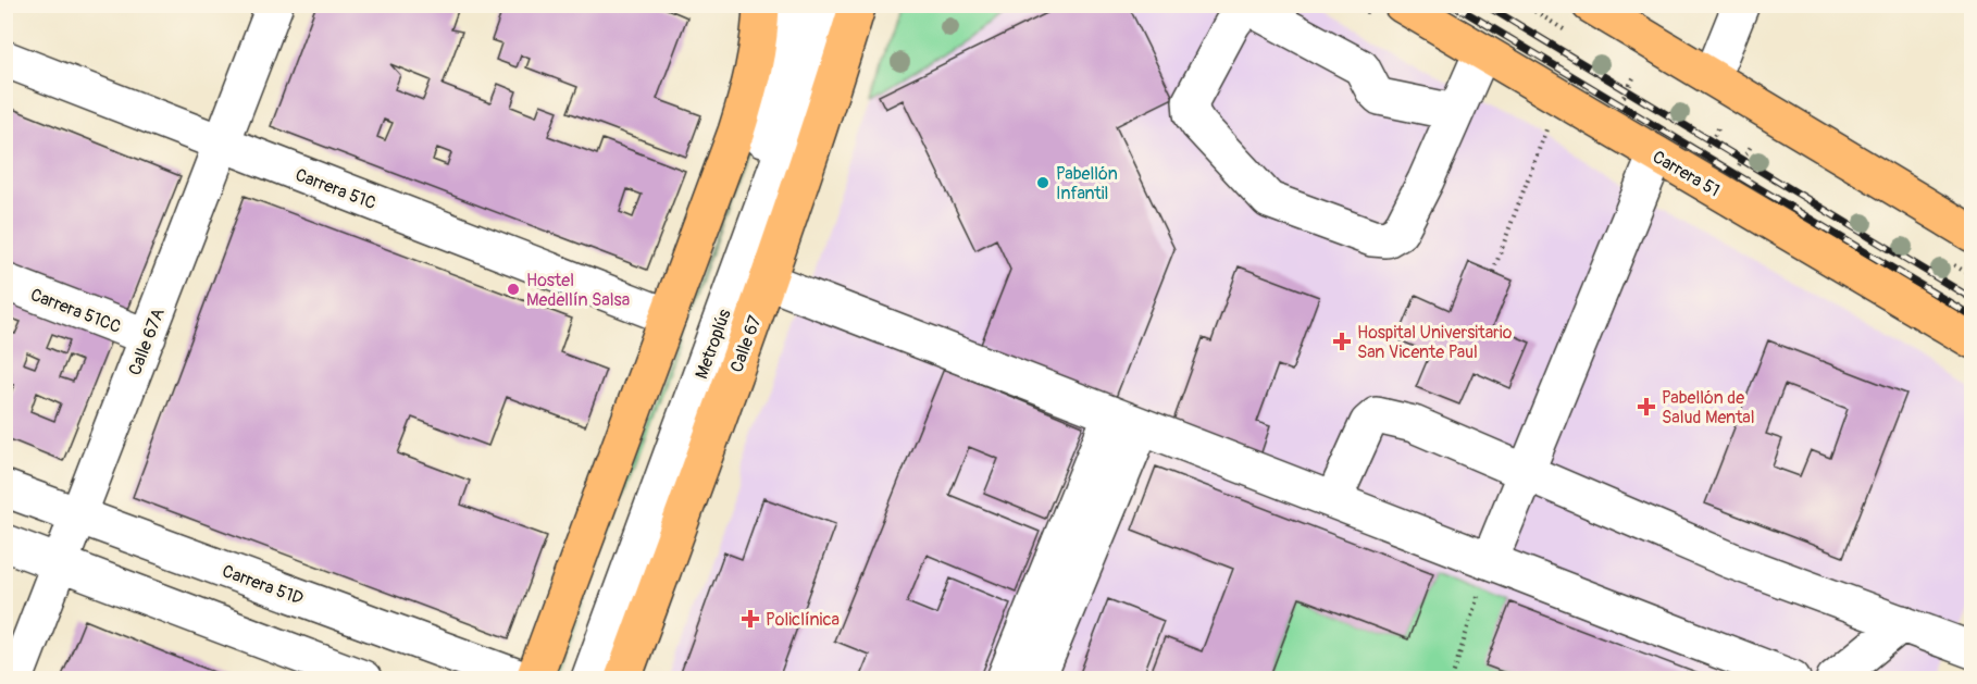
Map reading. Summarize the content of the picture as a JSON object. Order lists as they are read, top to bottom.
{
  "streets": {
    "main road": ["Carrera 51", "Calle 67"],
    "street": [
      "Carrera 51C",
      "Carrera 51CC",
      "Calle 67A",
      "Metroplús",
      "Carrera 51D"
    ]
  },
  "crossings": [
    ["Carrera 51C", "Calle 67A"],
    ["Carrera 51CC", "Calle 67A"],
    ["Calle 67A", "Carrera 51D"]
  ],
  "places": {
    "other": ["Pabellón Infantil", "Hostel Medellín Salsa"],
    "health": ["Hospital Universitario San Vicente Paul", "Pabellón de Salud Mental", "Policlínica"]
  }
}
